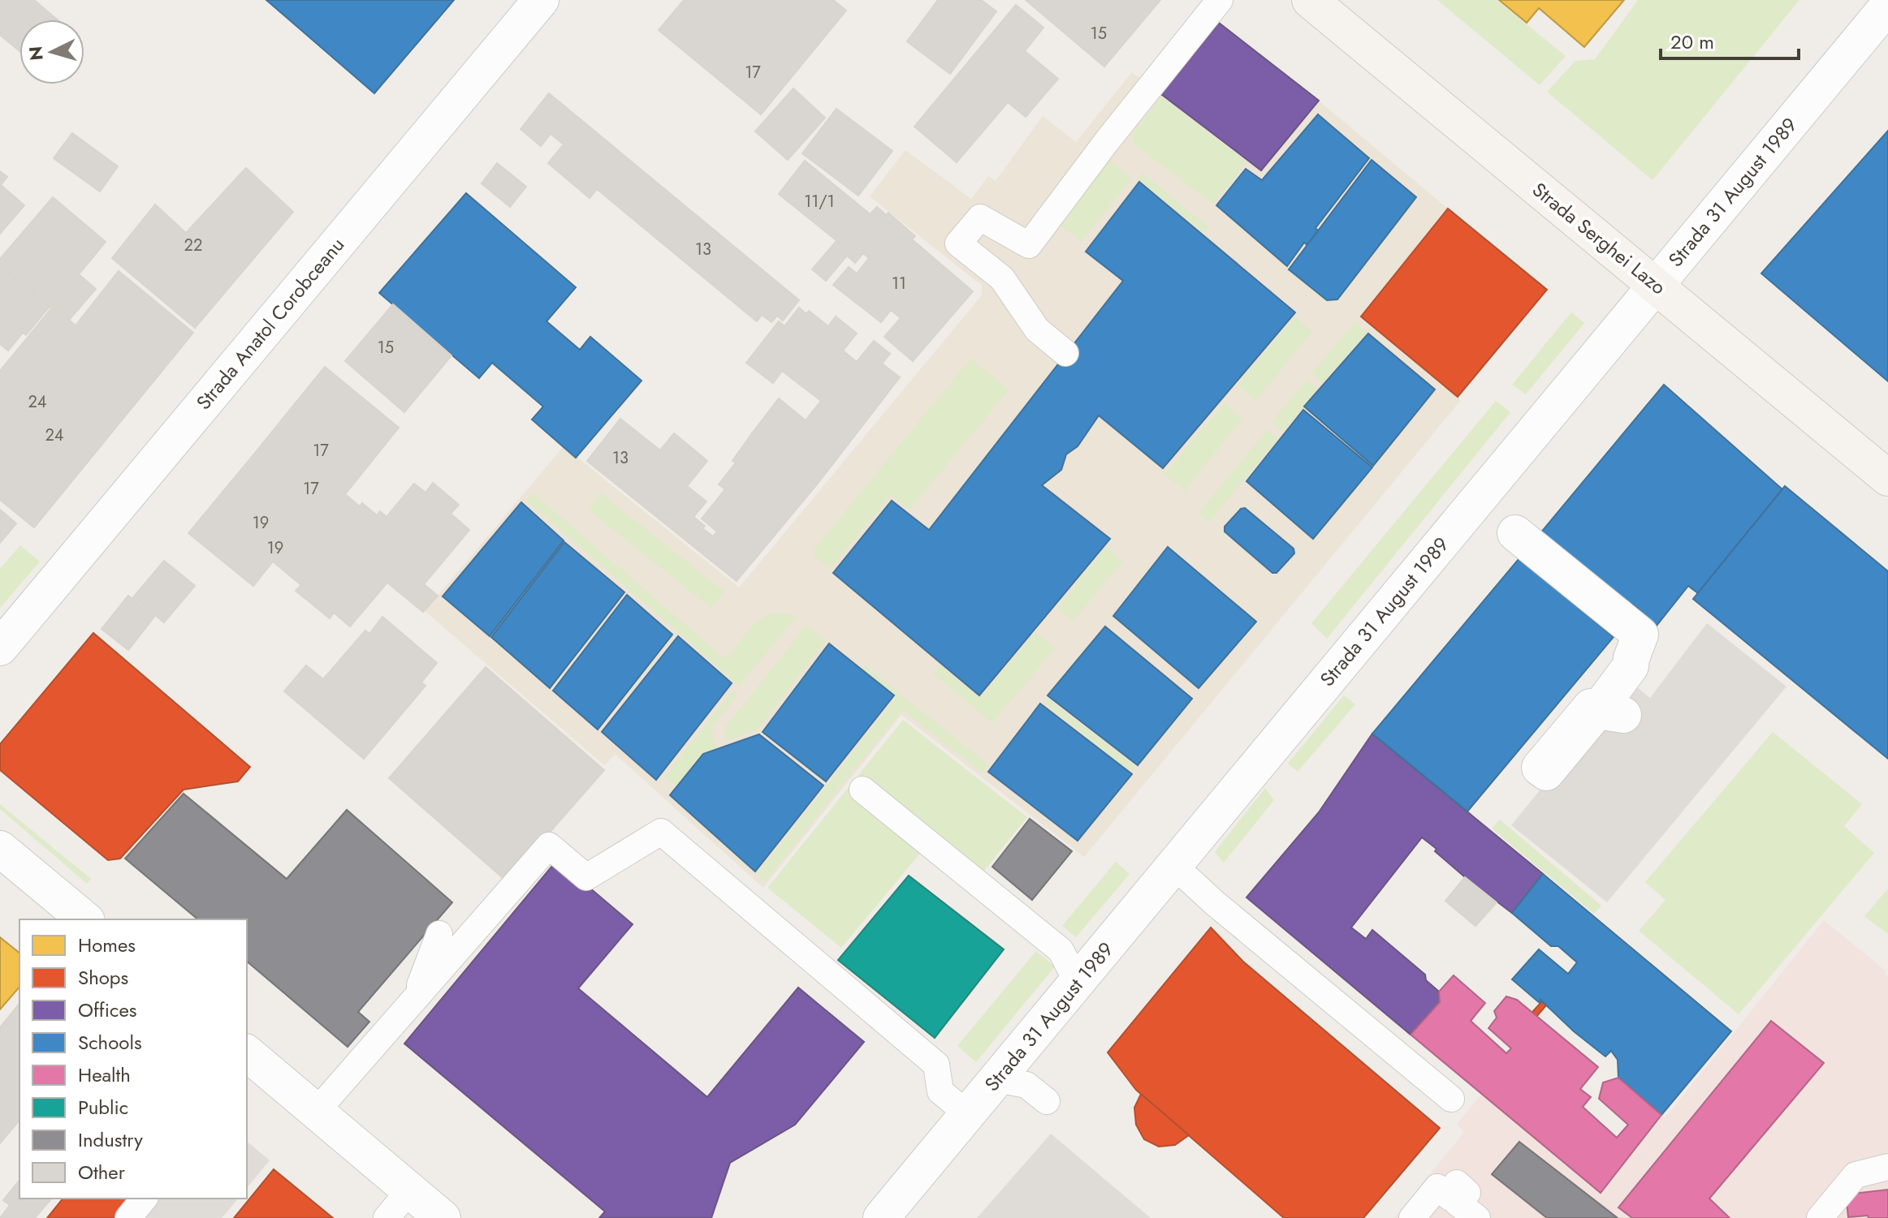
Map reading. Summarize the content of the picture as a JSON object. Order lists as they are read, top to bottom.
{
  "streets": {
    "main road": ["Strada Serghei Lazo"],
    "street": ["Strada 31 August 1989", "Strada Anatol Corobceanu"]
  },
  "crossings": [
    ["Strada 31 August 1989", "Strada Serghei Lazo"]
  ],
  "house_numbers": [
    "15",
    "17",
    "11/1",
    "22",
    "13",
    "11",
    "15",
    "24",
    "24",
    "17",
    "13",
    "17",
    "19",
    "19"
  ],
  "legend": [
    "Homes",
    "Shops",
    "Offices",
    "Schools",
    "Health",
    "Public",
    "Industry",
    "Other"
  ],
  "scale_bar": "20 m",
  "north": "left"
}
